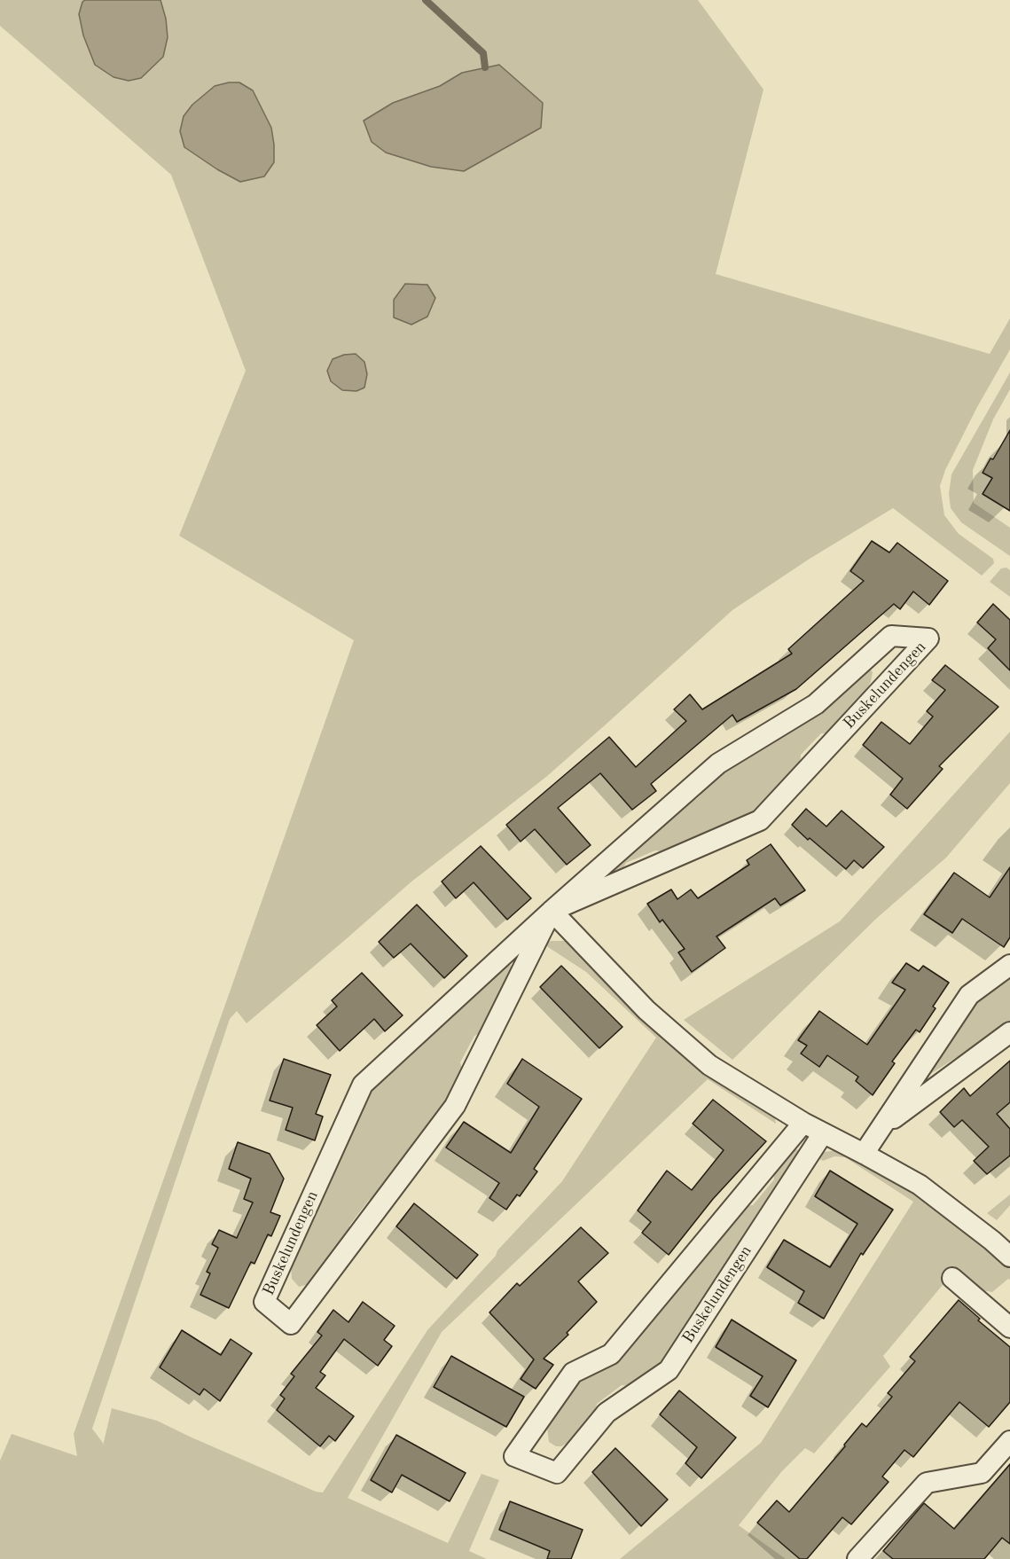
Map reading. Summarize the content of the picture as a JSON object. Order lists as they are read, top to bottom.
{
  "streets": {
    "street": ["Buskelundengen"]
  }
}
